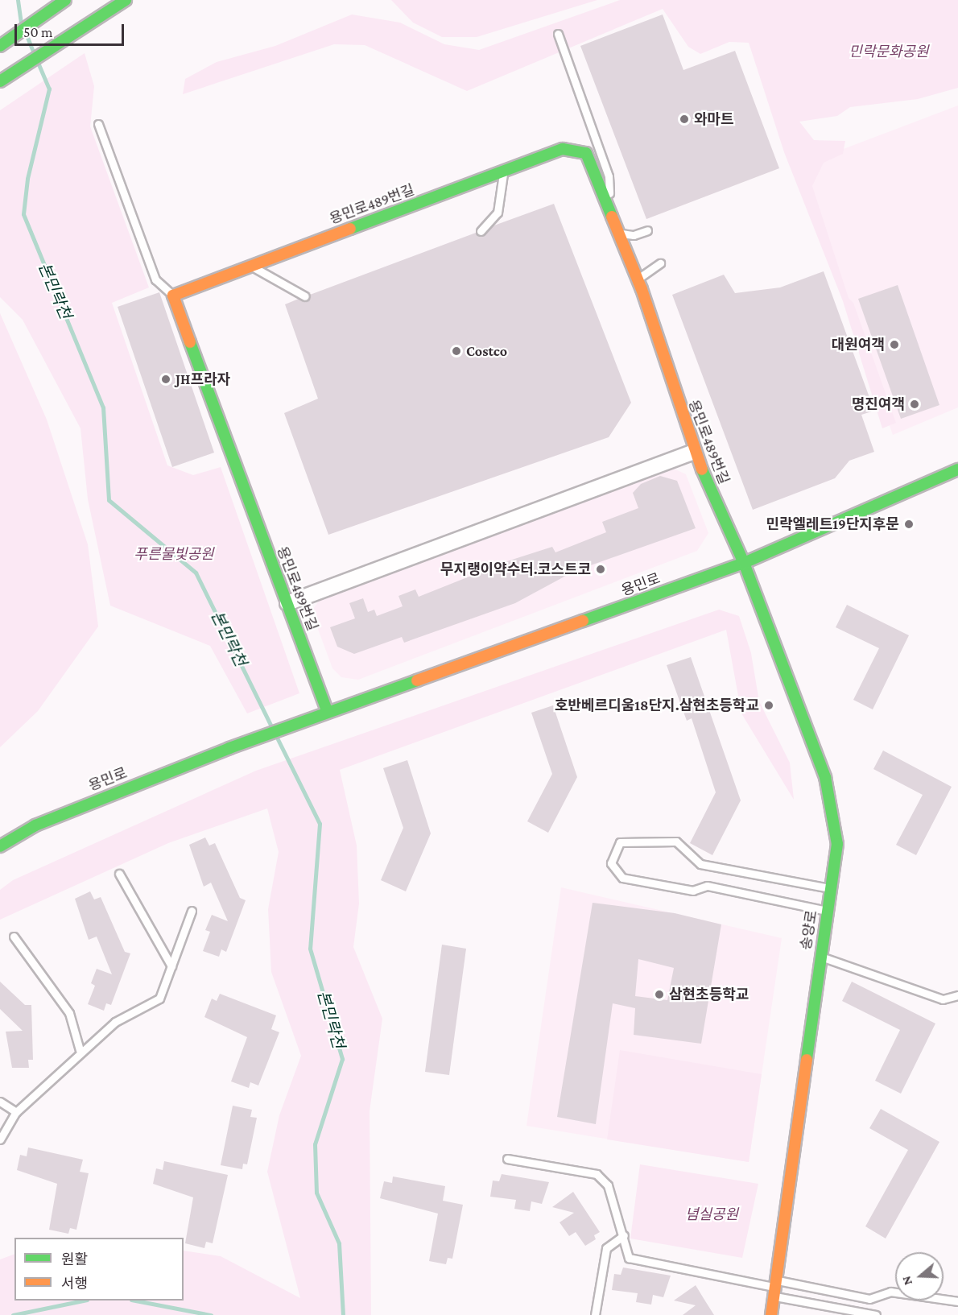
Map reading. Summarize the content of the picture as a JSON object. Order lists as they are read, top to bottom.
{
  "streets": {
    "main road": ["용민로489번길", "용민로", "송양로"]
  },
  "crossings": [
    ["용민로489번길", "용민로"],
    ["용민로489번길", "송양로"],
    ["용민로", "송양로"]
  ],
  "water": ["본민락천"],
  "parks": ["민락문화공원", "푸른물빛공원", "념실공원"],
  "places": [
    "와마트",
    "대원여객",
    "Costco",
    "JH프라자",
    "명진여객",
    "민락엘레트19단지후문",
    "무지랭이약수터.코스트코",
    "호반베르디움18단지.삼현초등학교",
    "삼현초등학교"
  ],
  "legend": ["원활", "서행"],
  "scale_bar": "50 m",
  "north": "left"
}
